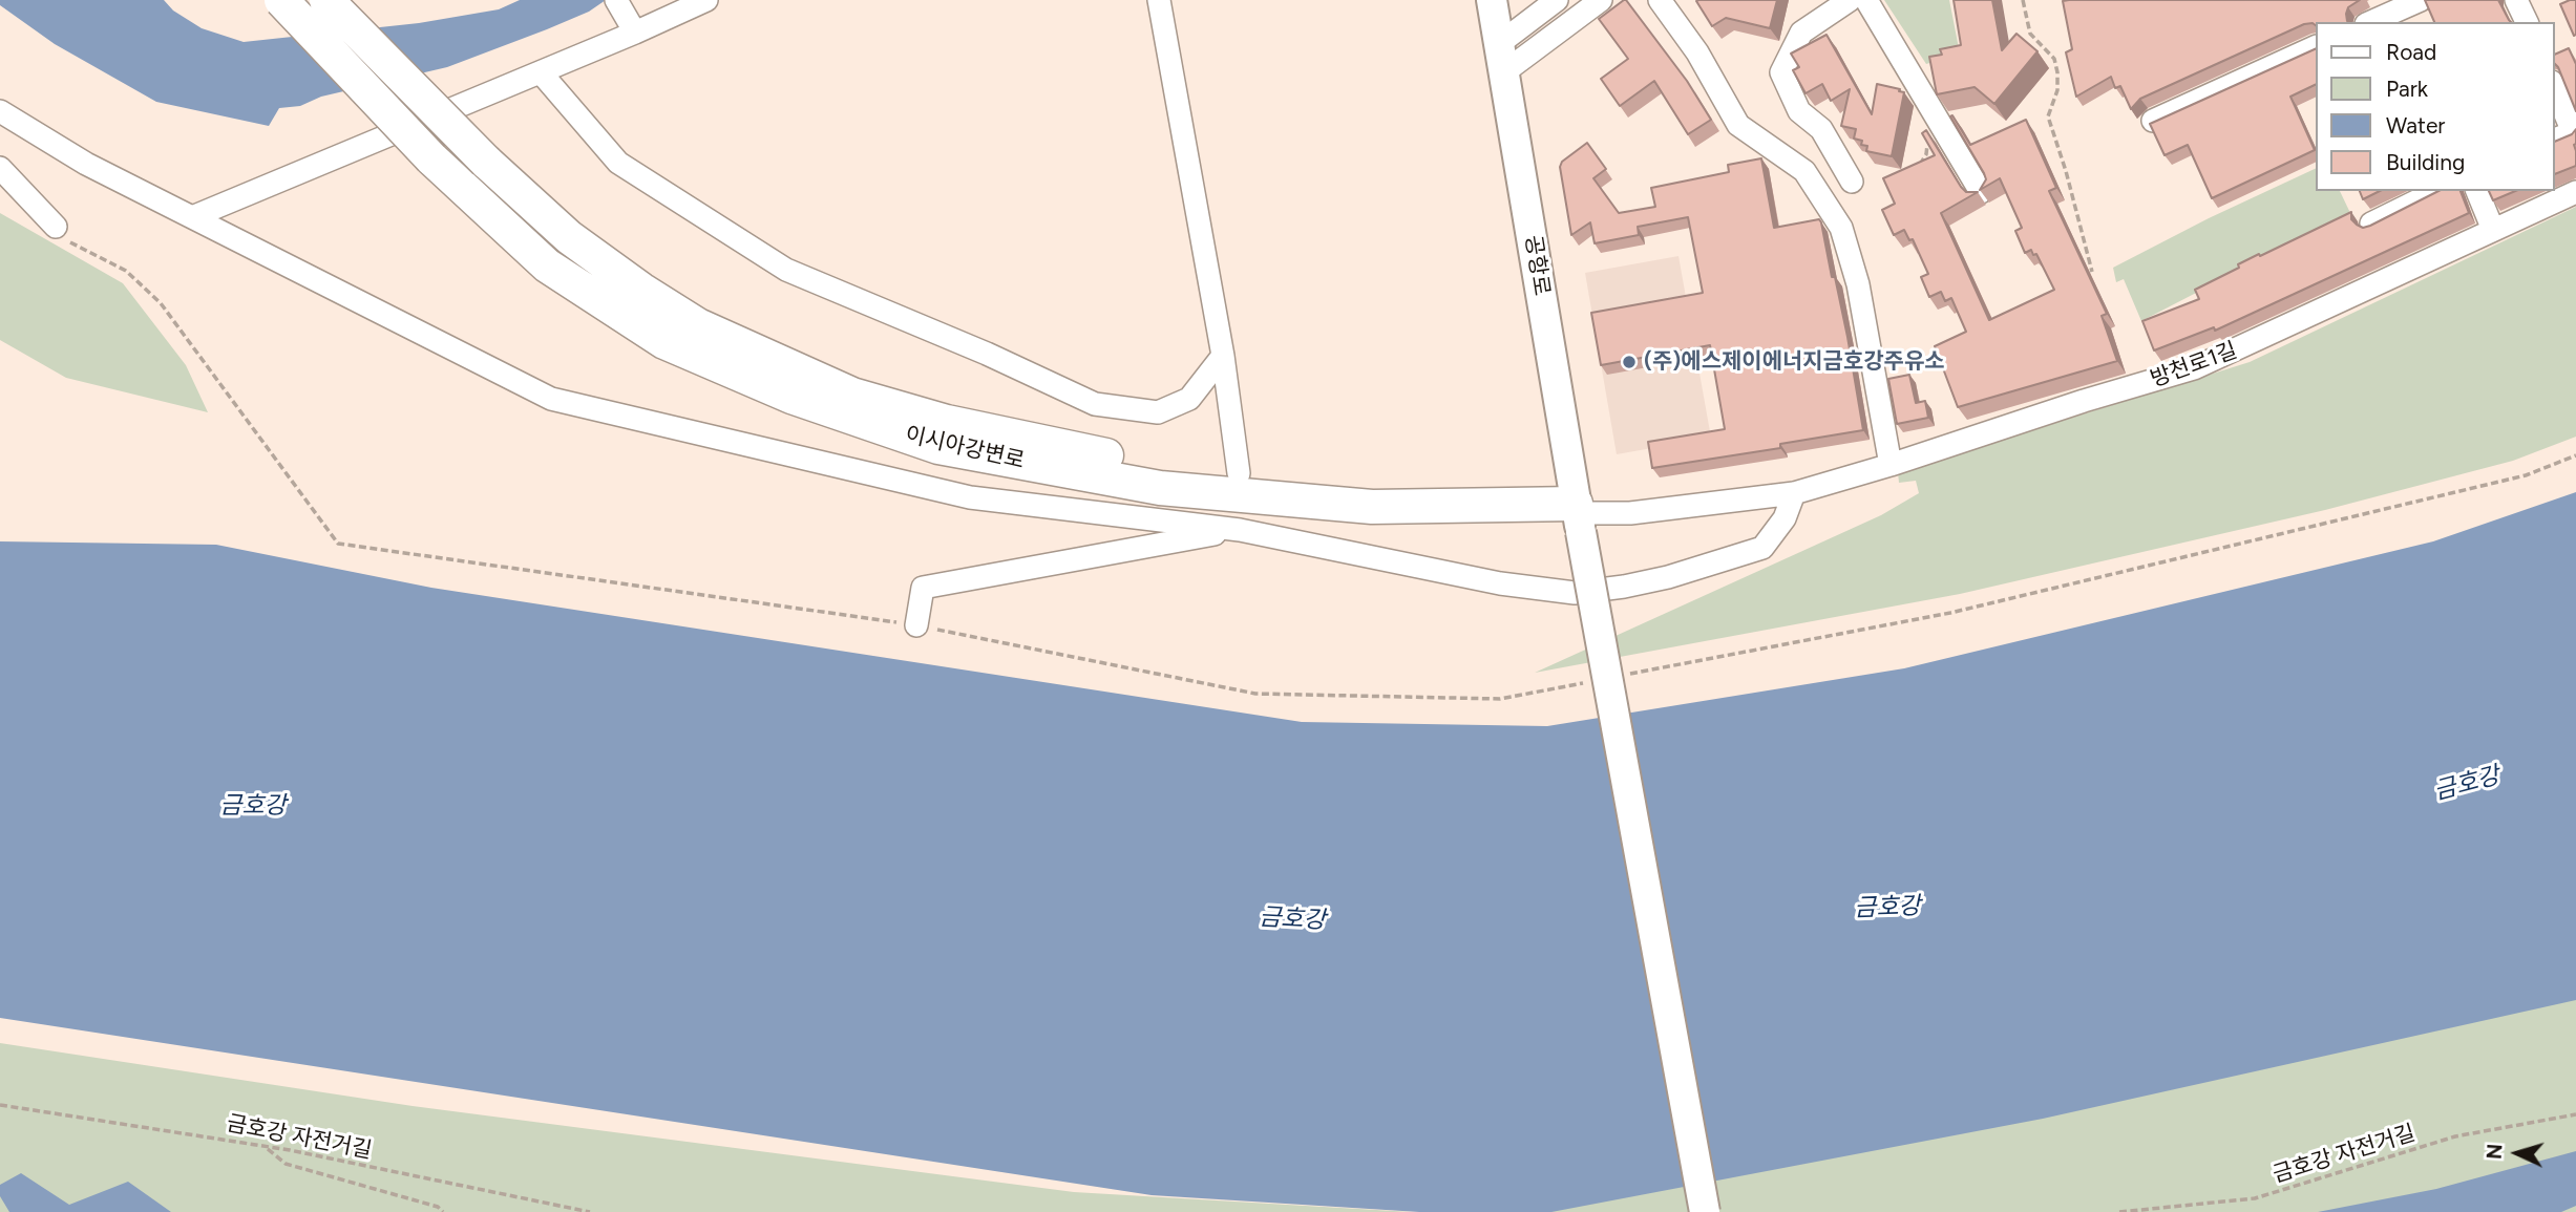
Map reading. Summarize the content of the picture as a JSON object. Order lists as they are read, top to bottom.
{
  "streets": {
    "highway": ["이시아강변로"],
    "main road": ["공항로"],
    "street": ["방천로1길"],
    "path": ["금호강 자전거길"]
  },
  "crossings": [
    ["공항로", "방천로1길"],
    ["공항로", "이시아강변로"],
    ["방천로1길", "이시아강변로"]
  ],
  "water": ["금호강"],
  "places": ["(주)에스제이에너지금호강주유소"],
  "legend": [
    "Road",
    "Park",
    "Water",
    "Building"
  ],
  "north": "left"
}
